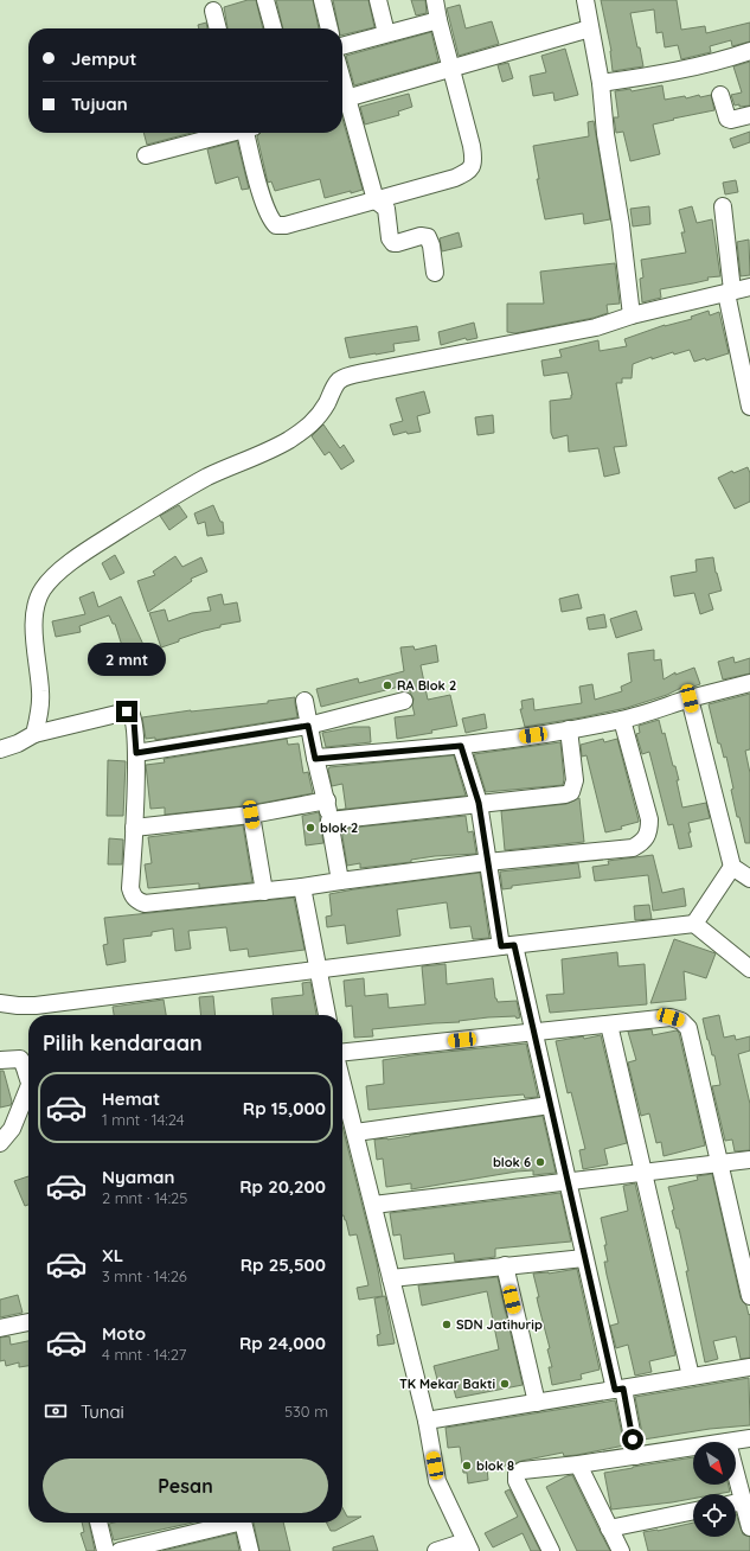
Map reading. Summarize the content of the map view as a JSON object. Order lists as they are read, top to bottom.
{
  "places": [
    "RA Blok 2",
    "blok 2",
    "blok 6",
    "SDN Jatihurip",
    "TK Mekar Bakti",
    "blok 8"
  ],
  "north": "bottom right",
  "page": {
    "banner": ["Jemput", "Tujuan"],
    "bubble": "2 mnt",
    "heading": "Pilih kendaraan",
    "list": [
      {
        "name": "Hemat",
        "note": "1 mnt · 14:24",
        "value": "Rp 15,000"
      },
      {
        "name": "Nyaman",
        "note": "2 mnt · 14:25",
        "value": "Rp 20,200"
      },
      {
        "name": "XL",
        "note": "3 mnt · 14:26",
        "value": "Rp 25,500"
      },
      {
        "name": "Moto",
        "note": "4 mnt · 14:27",
        "value": "Rp 24,000"
      }
    ],
    "pay": ["Tunai", "530 m"],
    "buttons": "Pesan"
  }
}
